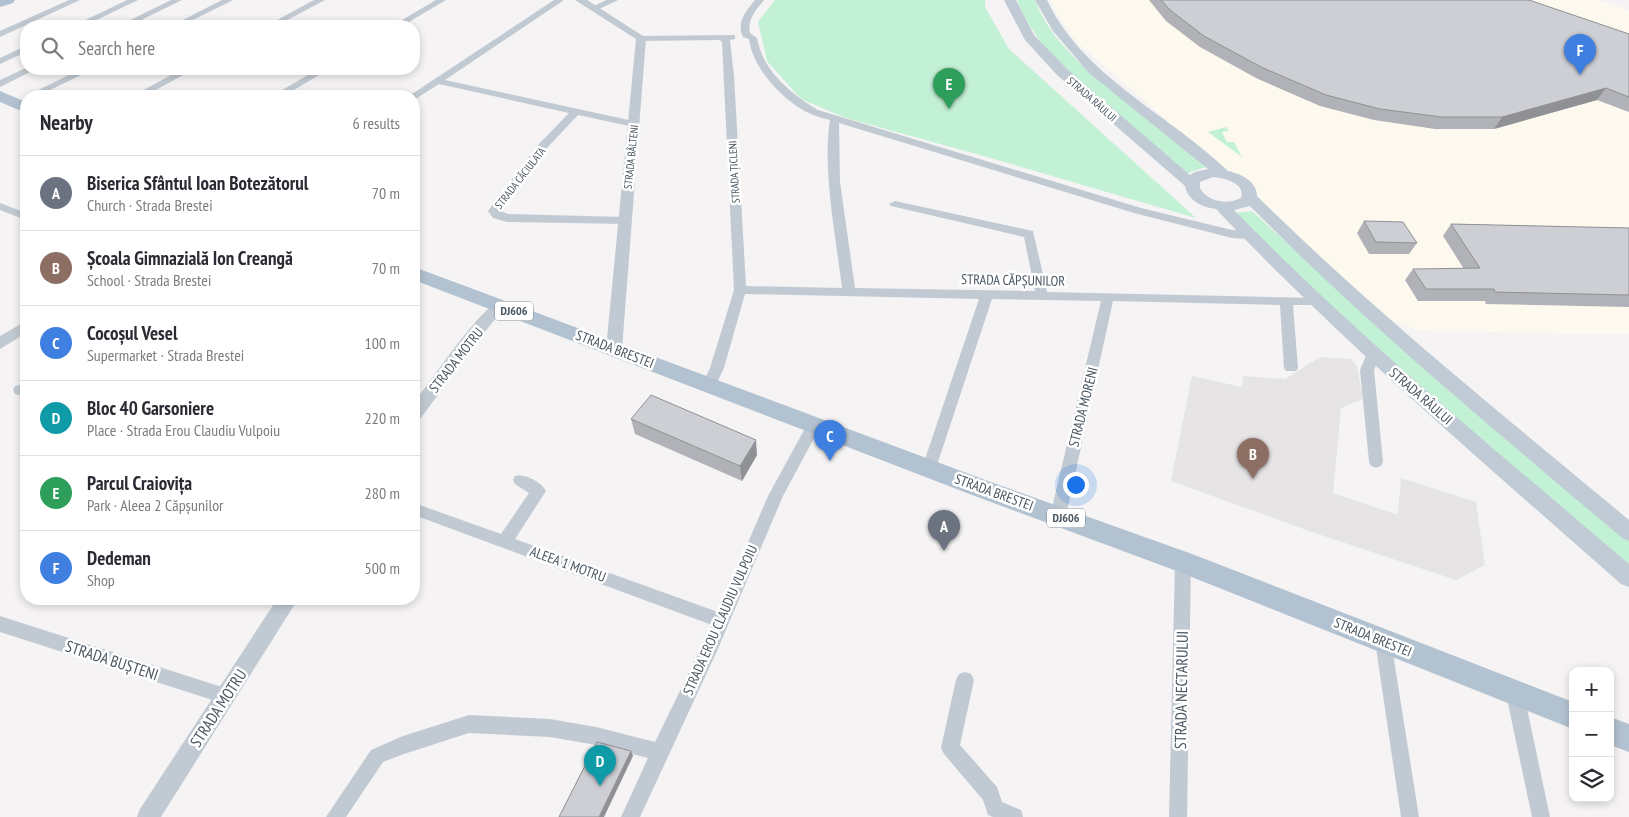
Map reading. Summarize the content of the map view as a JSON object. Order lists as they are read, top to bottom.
{
  "streets": {
    "main road": ["STRADA RÂULUI", "DJ606", "STRADA BRESTEI"],
    "street": [
      "STRADA BÂLTENI",
      "STRADA ȚICLENI",
      "STRADA CĂCIULATA",
      "STRADA CĂPȘUNILOR",
      "STRADA MOTRU",
      "STRADA MORENI",
      "ALEEA 1 MOTRU",
      "STRADA EROU CLAUDIU VULPOIU",
      "STRADA BUȘTENI",
      "STRADA NECTARULUI"
    ]
  },
  "crossings": [
    ["STRADA RÂULUI", "STRADA CĂPȘUNILOR"],
    ["STRADA BÂLTENI", "STRADA CĂCIULATA"],
    ["STRADA BÂLTENI", "STRADA BRESTEI"],
    ["STRADA ȚICLENI", "STRADA CĂPȘUNILOR"],
    ["STRADA ȚICLENI", "STRADA BRESTEI"],
    ["STRADA CĂPȘUNILOR", "STRADA MORENI"],
    ["STRADA BRESTEI", "STRADA MOTRU"],
    ["STRADA BRESTEI", "STRADA MORENI"],
    ["STRADA BRESTEI", "STRADA EROU CLAUDIU VULPOIU"],
    ["STRADA BRESTEI", "STRADA NECTARULUI"],
    ["STRADA MOTRU", "STRADA BUȘTENI"],
    ["ALEEA 1 MOTRU", "STRADA EROU CLAUDIU VULPOIU"]
  ],
  "page": {
    "search": "Search here",
    "pins": [
      "F",
      "E",
      "C",
      "B",
      "A",
      "D"
    ],
    "heading": ["Nearby", "6 results"],
    "list": [
      {
        "mark": "A",
        "name": "Biserica Sfântul Ioan Botezătorul",
        "note": "Church · Strada Brestei",
        "value": "70 m"
      },
      {
        "mark": "B",
        "name": "Școala Gimnazială Ion Creangă",
        "note": "School · Strada Brestei",
        "value": "70 m"
      },
      {
        "mark": "C",
        "name": "Cocoșul Vesel",
        "note": "Supermarket · Strada Brestei",
        "value": "100 m"
      },
      {
        "mark": "D",
        "name": "Bloc 40 Garsoniere",
        "note": "Place · Strada Erou Claudiu Vulpoiu",
        "value": "220 m"
      },
      {
        "mark": "E",
        "name": "Parcul Craiovița",
        "note": "Park · Aleea 2 Căpșunilor",
        "value": "280 m"
      },
      {
        "mark": "F",
        "name": "Dedeman",
        "note": "Shop",
        "value": "500 m"
      }
    ],
    "map_buttons": ["+", "−"]
  }
}
